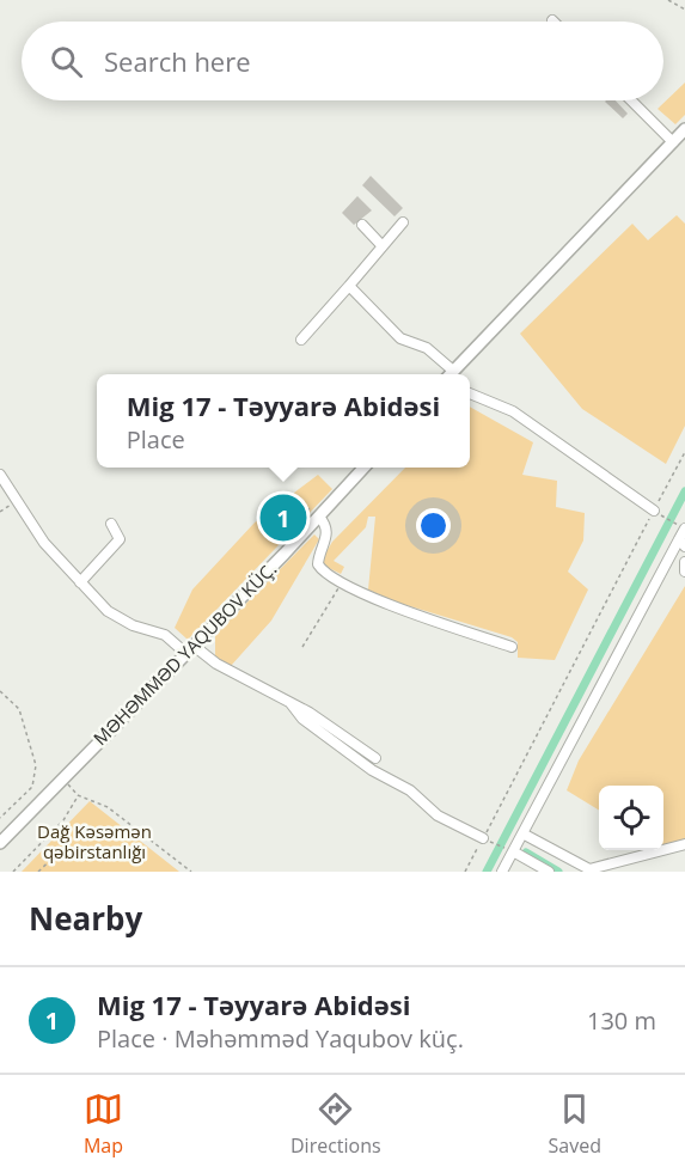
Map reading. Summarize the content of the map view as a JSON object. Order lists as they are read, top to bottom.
{
  "streets": {
    "main road": ["MƏHƏMMƏD YAQUBOV KÜÇ."]
  },
  "parks": ["Dağ Kəsəmən qəbirstanlığı"],
  "page": {
    "search": "Search here",
    "popup": ["Mig 17 - Təyyarə Abidəsi", "Place"],
    "pins": "1",
    "heading": "Nearby",
    "list": [
      {
        "mark": "1",
        "name": "Mig 17 - Təyyarə Abidəsi",
        "note": "Place · Məhəmməd Yaqubov küç.",
        "value": "130 m"
      }
    ],
    "nav": ["Map", "Directions", "Saved"]
  }
}
